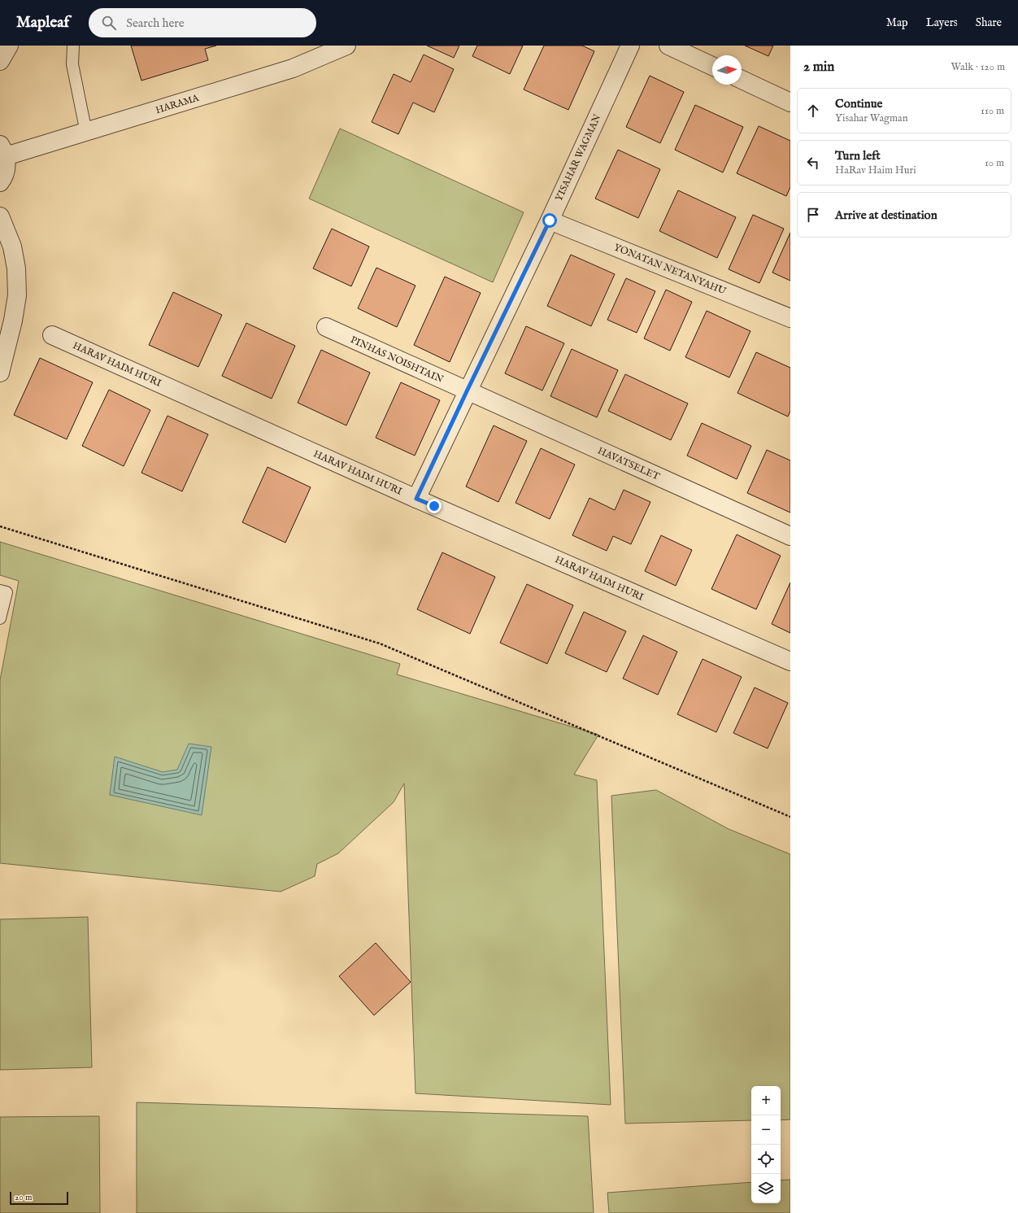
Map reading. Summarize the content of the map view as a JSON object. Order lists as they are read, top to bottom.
{
  "streets": {
    "street": [
      "HARAMA",
      "YISAHAR WAGMAN",
      "YONATAN NETANYAHU",
      "PINHAS NOISHTAIN",
      "HARAV HAIM HURI",
      "HAVATSELET"
    ]
  },
  "crossings": [
    ["YISAHAR WAGMAN", "YONATAN NETANYAHU"],
    ["YISAHAR WAGMAN", "PINHAS NOISHTAIN"],
    ["YISAHAR WAGMAN", "HARAV HAIM HURI"],
    ["YISAHAR WAGMAN", "HAVATSELET"],
    ["PINHAS NOISHTAIN", "HAVATSELET"]
  ],
  "scale_bar": "20 m",
  "north": "right",
  "page": {
    "header": "Mapleaf",
    "search": "Search here",
    "nav": ["Map", "Layers", "Share"],
    "heading": ["2 min", "Walk · 120 m"],
    "list": [
      ["Continue", "Yisahar Wagman", "110 m"],
      ["Turn left", "HaRav Haim Huri", "10 m"],
      "Arrive at destination"
    ],
    "map_buttons": ["+", "−"],
    "scale": "20 m"
  }
}
